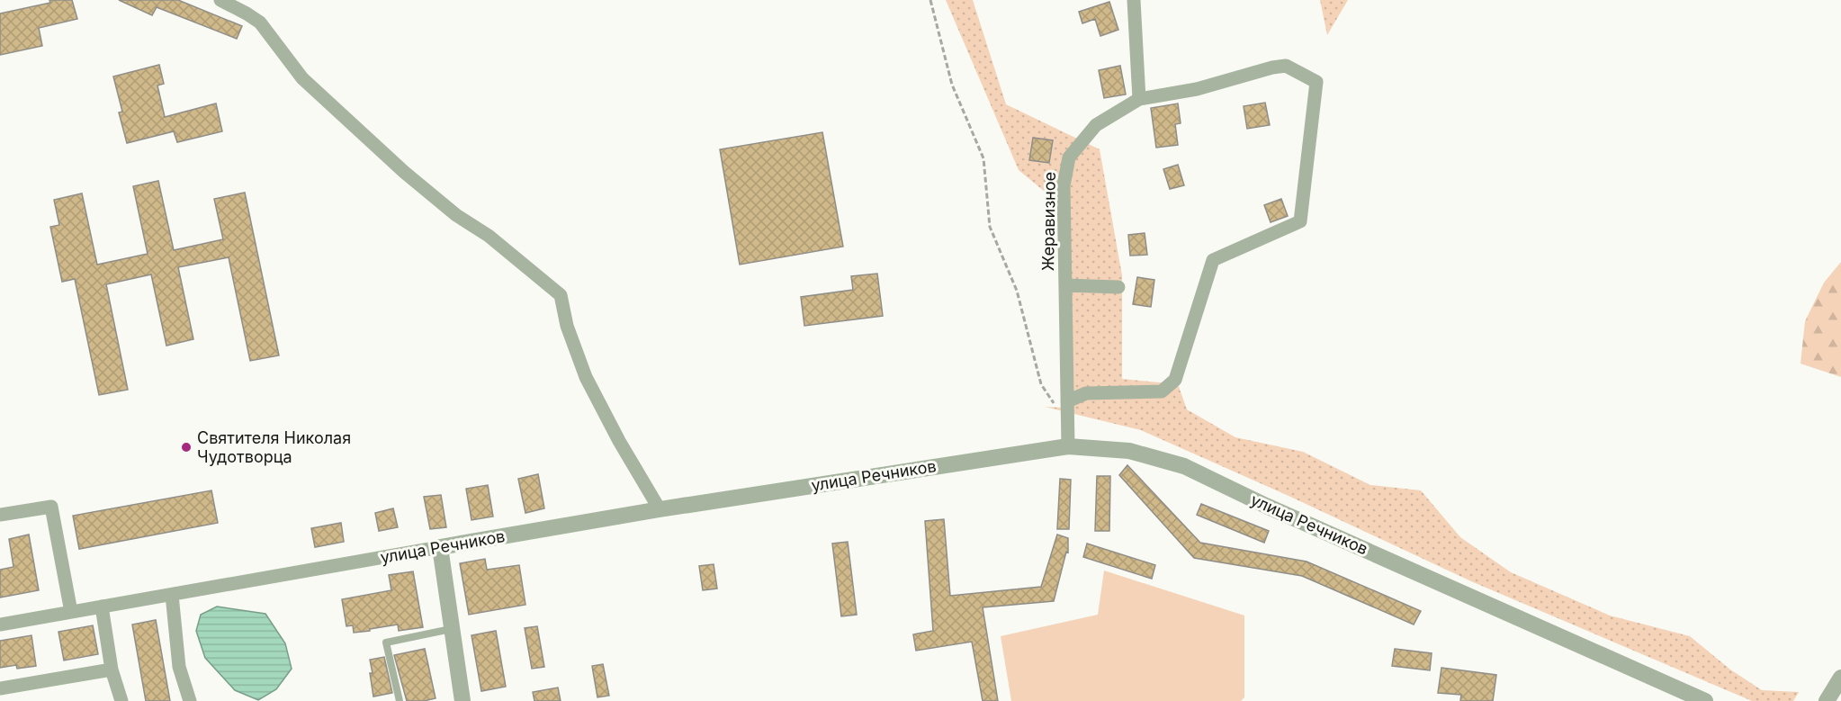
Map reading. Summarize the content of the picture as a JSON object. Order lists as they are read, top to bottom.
{
  "streets": {
    "street": ["Жеравизное", "улица Речников"]
  },
  "crossings": [
    ["Жеравизное", "улица Речников"]
  ],
  "places": ["Святителя Николая Чудотворца"]
}
